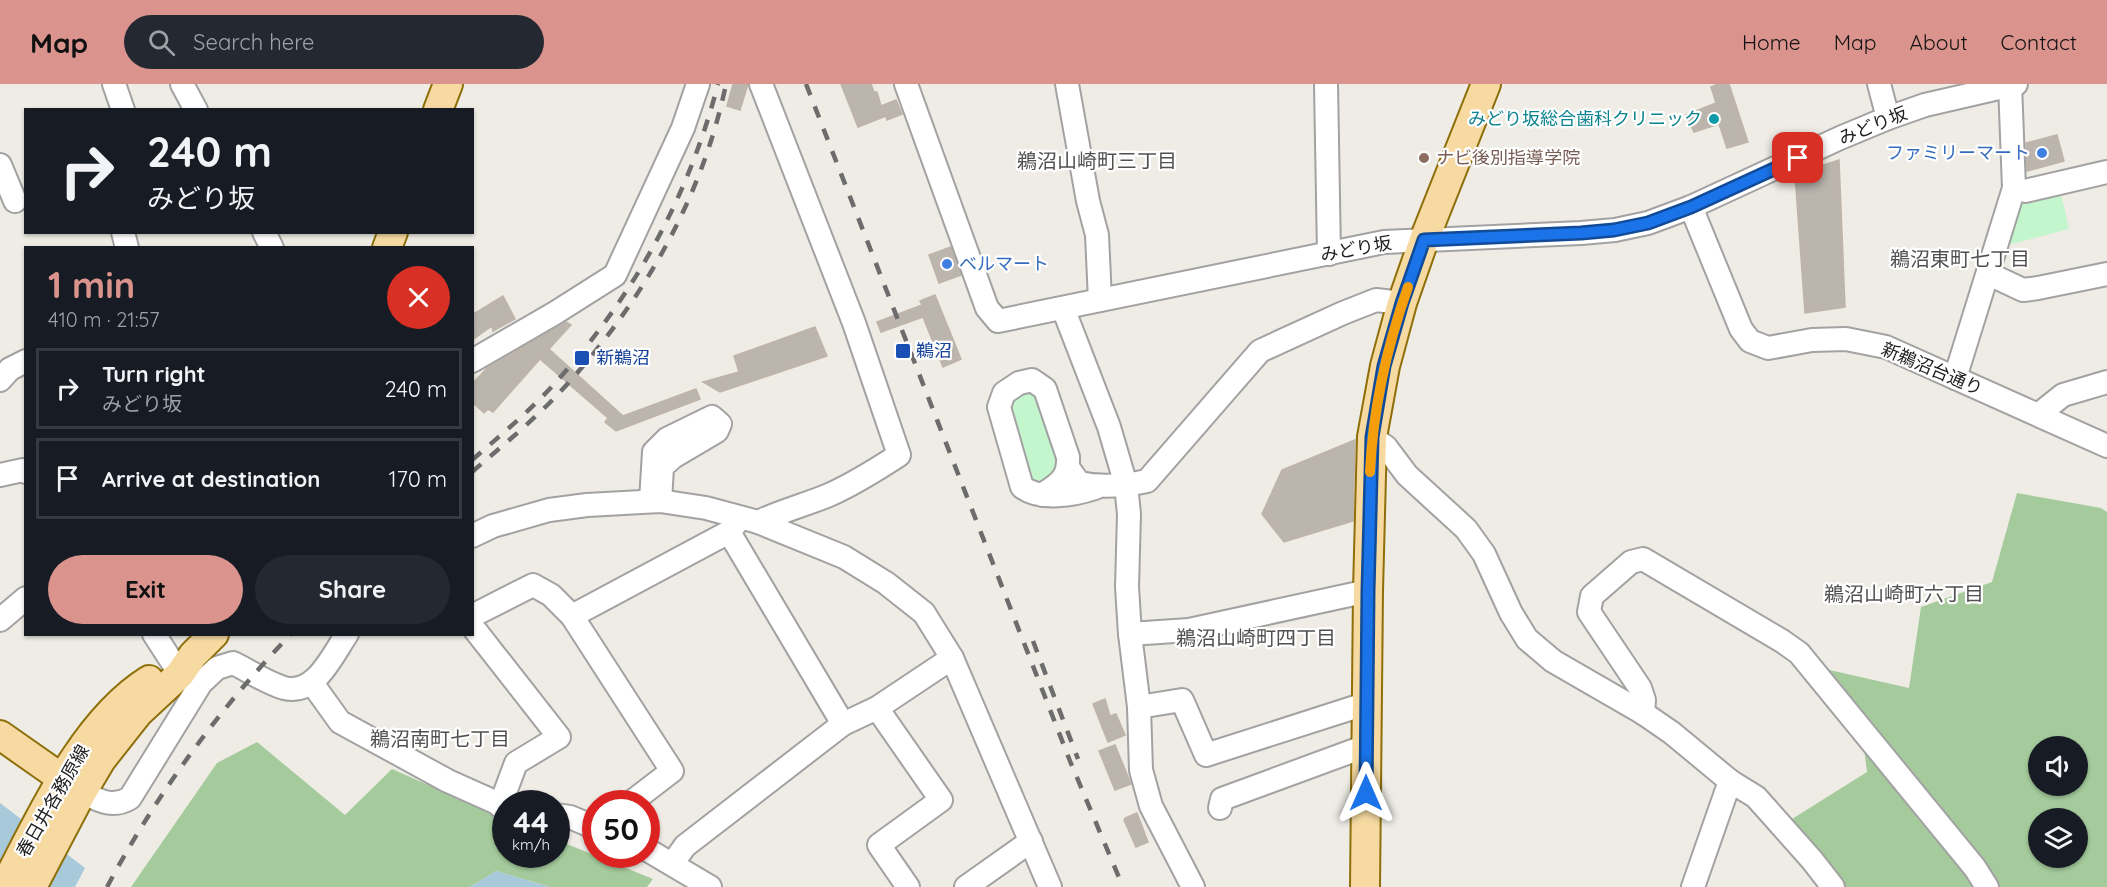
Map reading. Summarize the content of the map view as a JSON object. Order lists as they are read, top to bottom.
{
  "streets": {
    "main road": ["春日井各務原線"],
    "street": ["みどり坂", "新鵜沼台通り"]
  },
  "crossings": [
    ["みどり坂", "新鵜沼台通り"]
  ],
  "districts": [
    "鵜沼山崎町三丁目",
    "鵜沼東町七丁目",
    "鵜沼山崎町六丁目",
    "鵜沼山崎町四丁目",
    "鵜沼南町七丁目"
  ],
  "places": {
    "other": [
      "みどり坂総合歯科クリニック",
      "ファミリーマート",
      "ナビ後別指導学院",
      "ベルマート"
    ],
    "transit": ["鵜沼", "新鵜沼"]
  },
  "page": {
    "header": "Map",
    "search": "Search here",
    "nav": [
      "Home",
      "Map",
      "About",
      "Contact"
    ],
    "turn": ["240 m", "みどり坂"],
    "heading": ["1 min", "410 m · 21:57"],
    "list": [
      {
        "name": "Turn right",
        "note": "みどり坂",
        "value": "240 m"
      },
      {
        "name": "Arrive at destination",
        "value": "170 m"
      }
    ],
    "buttons": ["Exit", "Share"],
    "speed": "44 km/h",
    "limit": "50"
  }
}
